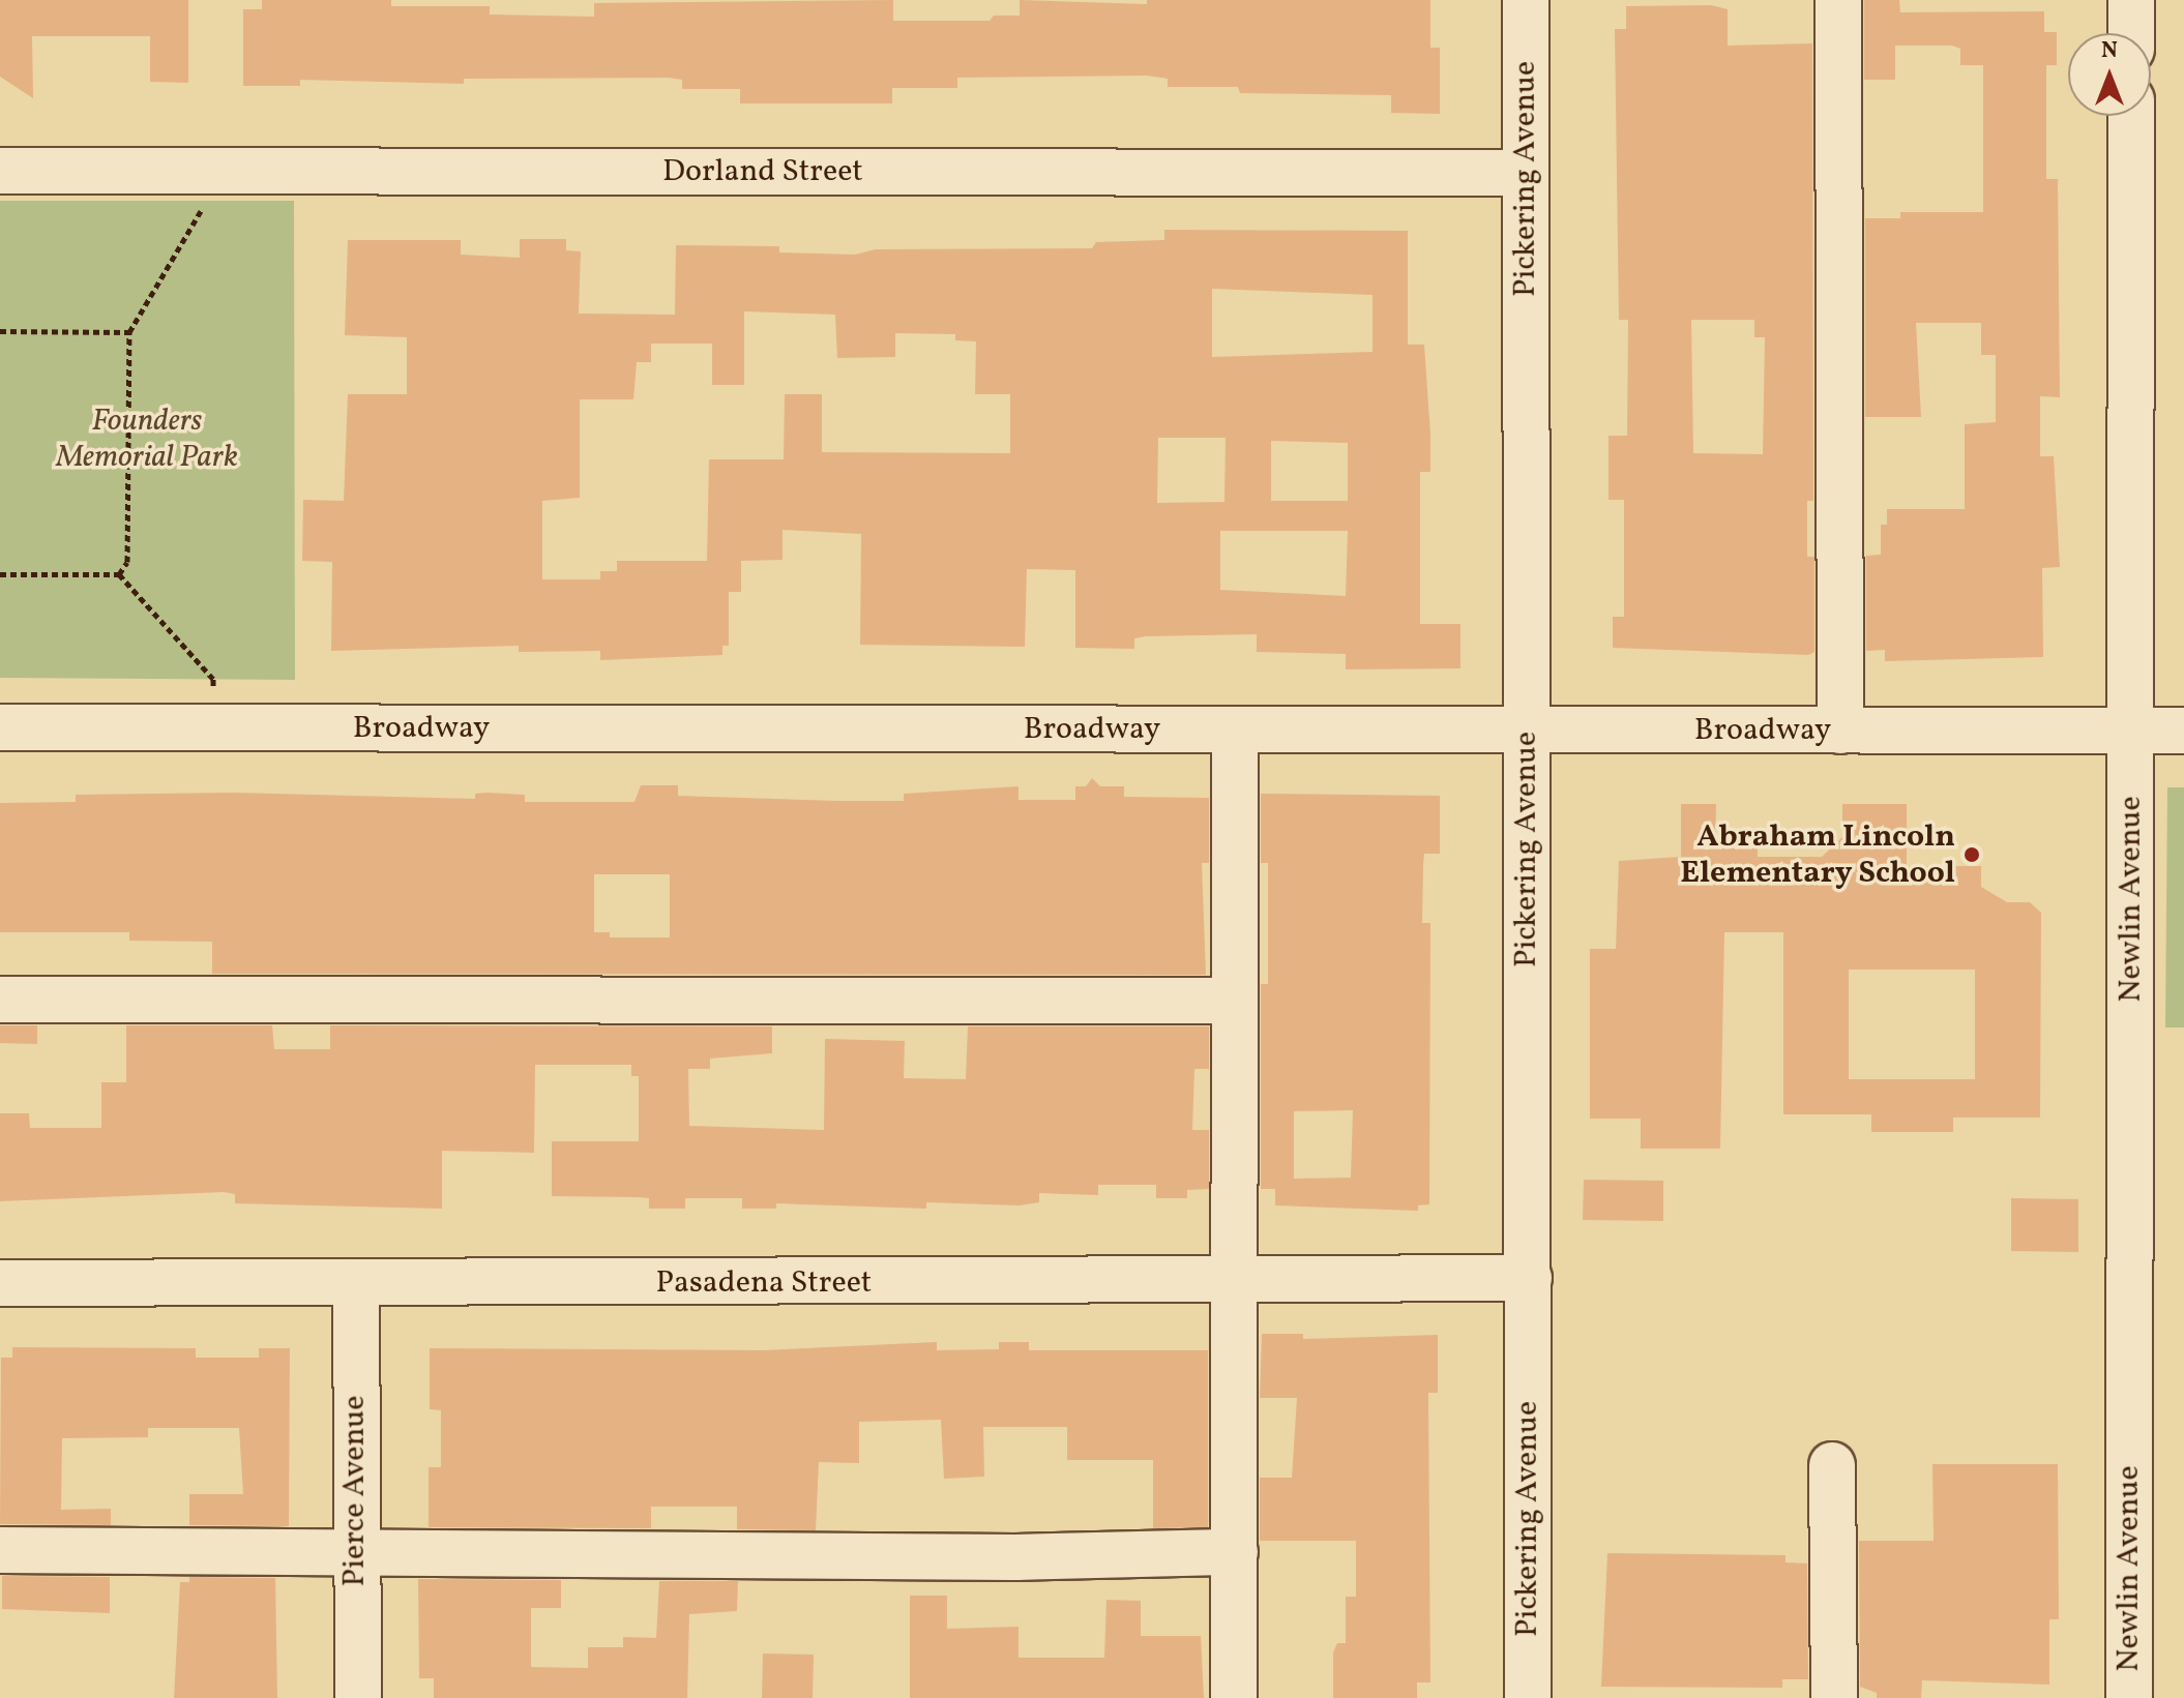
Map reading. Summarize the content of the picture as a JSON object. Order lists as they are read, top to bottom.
{
  "streets": {
    "street": [
      "Dorland Street",
      "Pickering Avenue",
      "Broadway",
      "Newlin Avenue",
      "Pasadena Street",
      "Pierce Avenue"
    ]
  },
  "crossings": [
    ["Dorland Street", "Pickering Avenue"],
    ["Pickering Avenue", "Broadway"],
    ["Pickering Avenue", "Pasadena Street"],
    ["Broadway", "Newlin Avenue"],
    ["Pasadena Street", "Pierce Avenue"]
  ],
  "parks": ["Founders Memorial Park"],
  "places": ["Abraham Lincoln Elementary School"],
  "north": "top"
}
